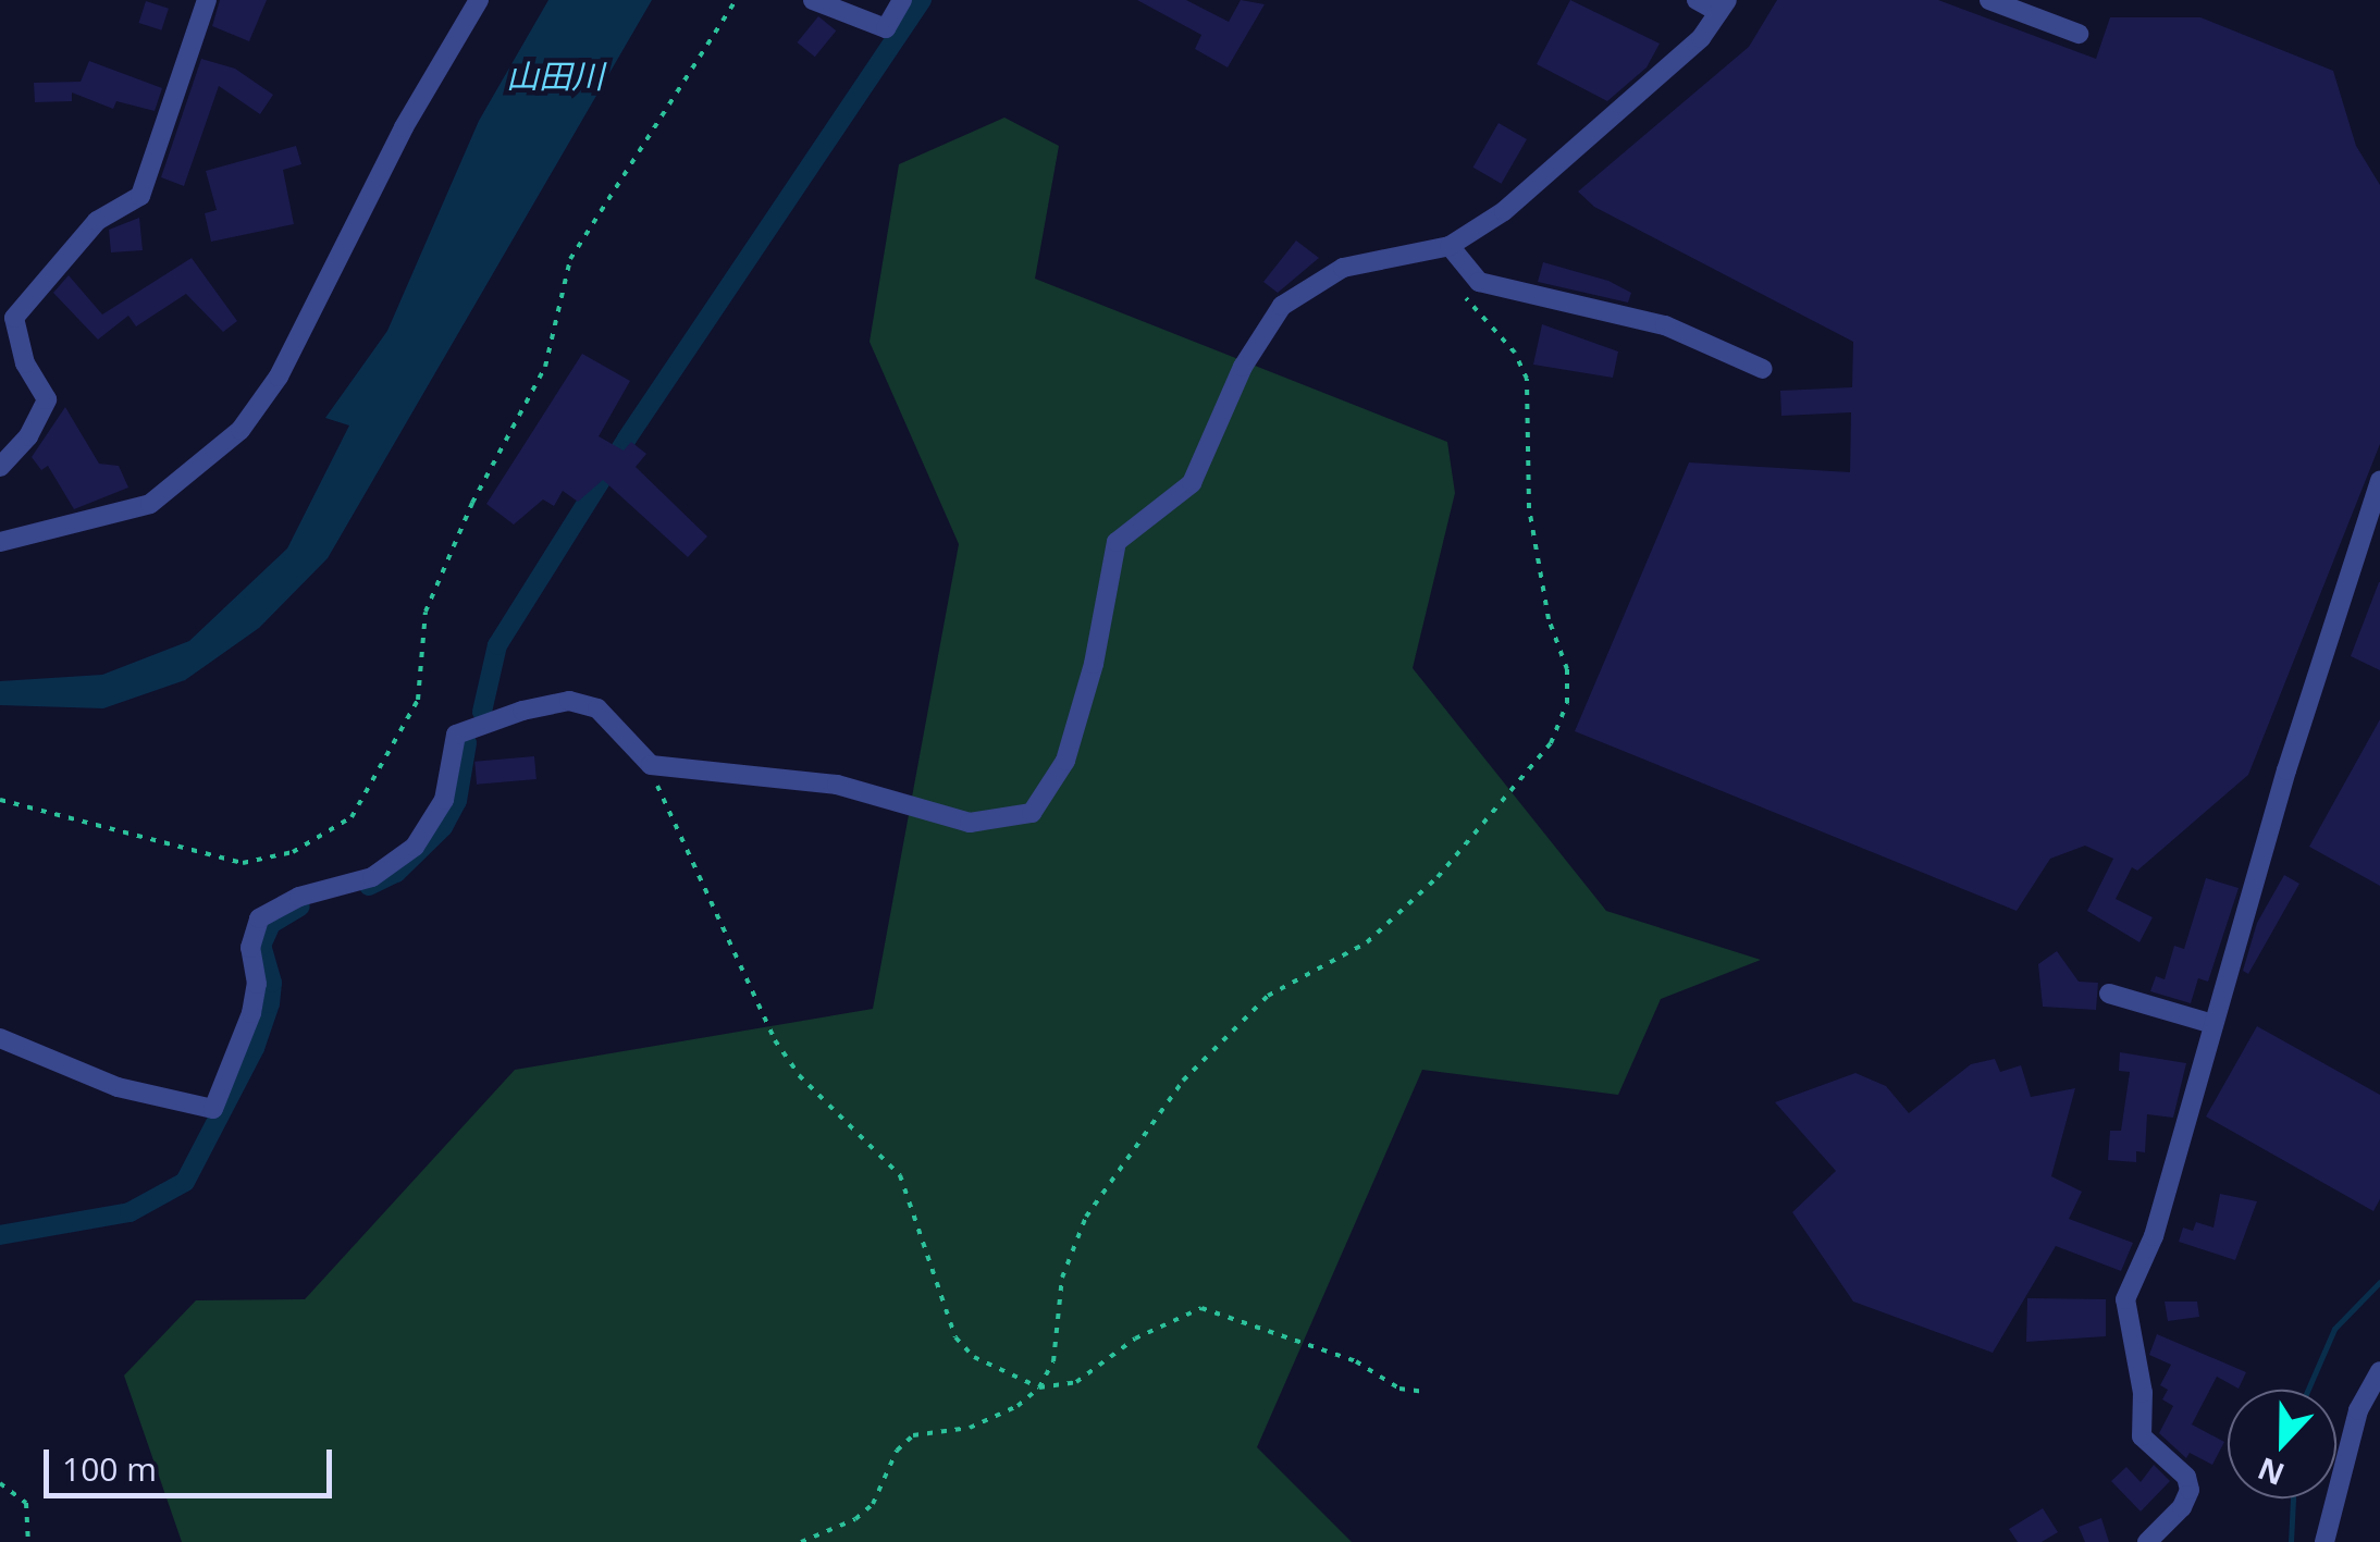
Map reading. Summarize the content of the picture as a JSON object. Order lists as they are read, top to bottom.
{
  "water": ["山田川"],
  "scale_bar": "100 m",
  "north": "bottom"
}
